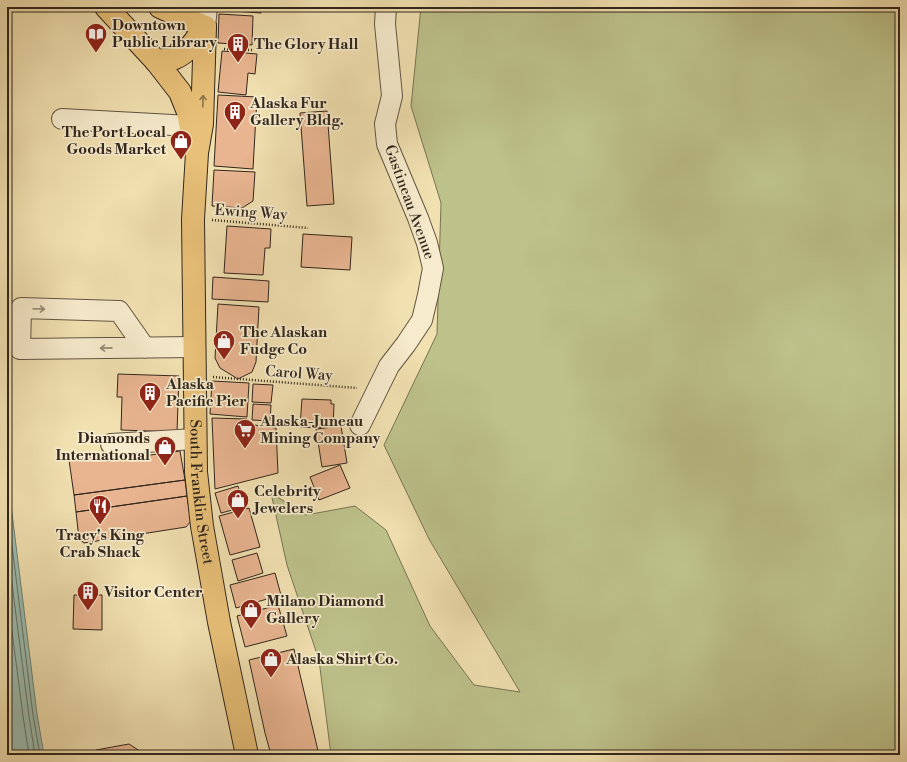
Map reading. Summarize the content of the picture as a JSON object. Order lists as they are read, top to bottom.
{
  "streets": {
    "main road": ["South Franklin Street"],
    "street": ["Gastineau Avenue"],
    "path": ["Ewing Way", "Carol Way"]
  },
  "crossings": [
    ["Gastineau Avenue", "Carol Way"],
    ["Ewing Way", "South Franklin Street"],
    ["Carol Way", "South Franklin Street"]
  ],
  "places": {
    "library": ["Downtown Public Library"],
    "building": [
      "The Glory Hall",
      "Alaska Fur Gallery Bldg.",
      "Alaska Pacific Pier",
      "Visitor Center"
    ],
    "shop": [
      "The Port Local Goods Market",
      "The Alaskan Fudge Co",
      "Diamonds International",
      "Celebrity Jewelers",
      "Milano Diamond Gallery",
      "Alaska Shirt Co."
    ],
    "supermarket": ["Alaska-Juneau Mining Company"],
    "restaurant": ["Tracy's King Crab Shack"]
  }
}
